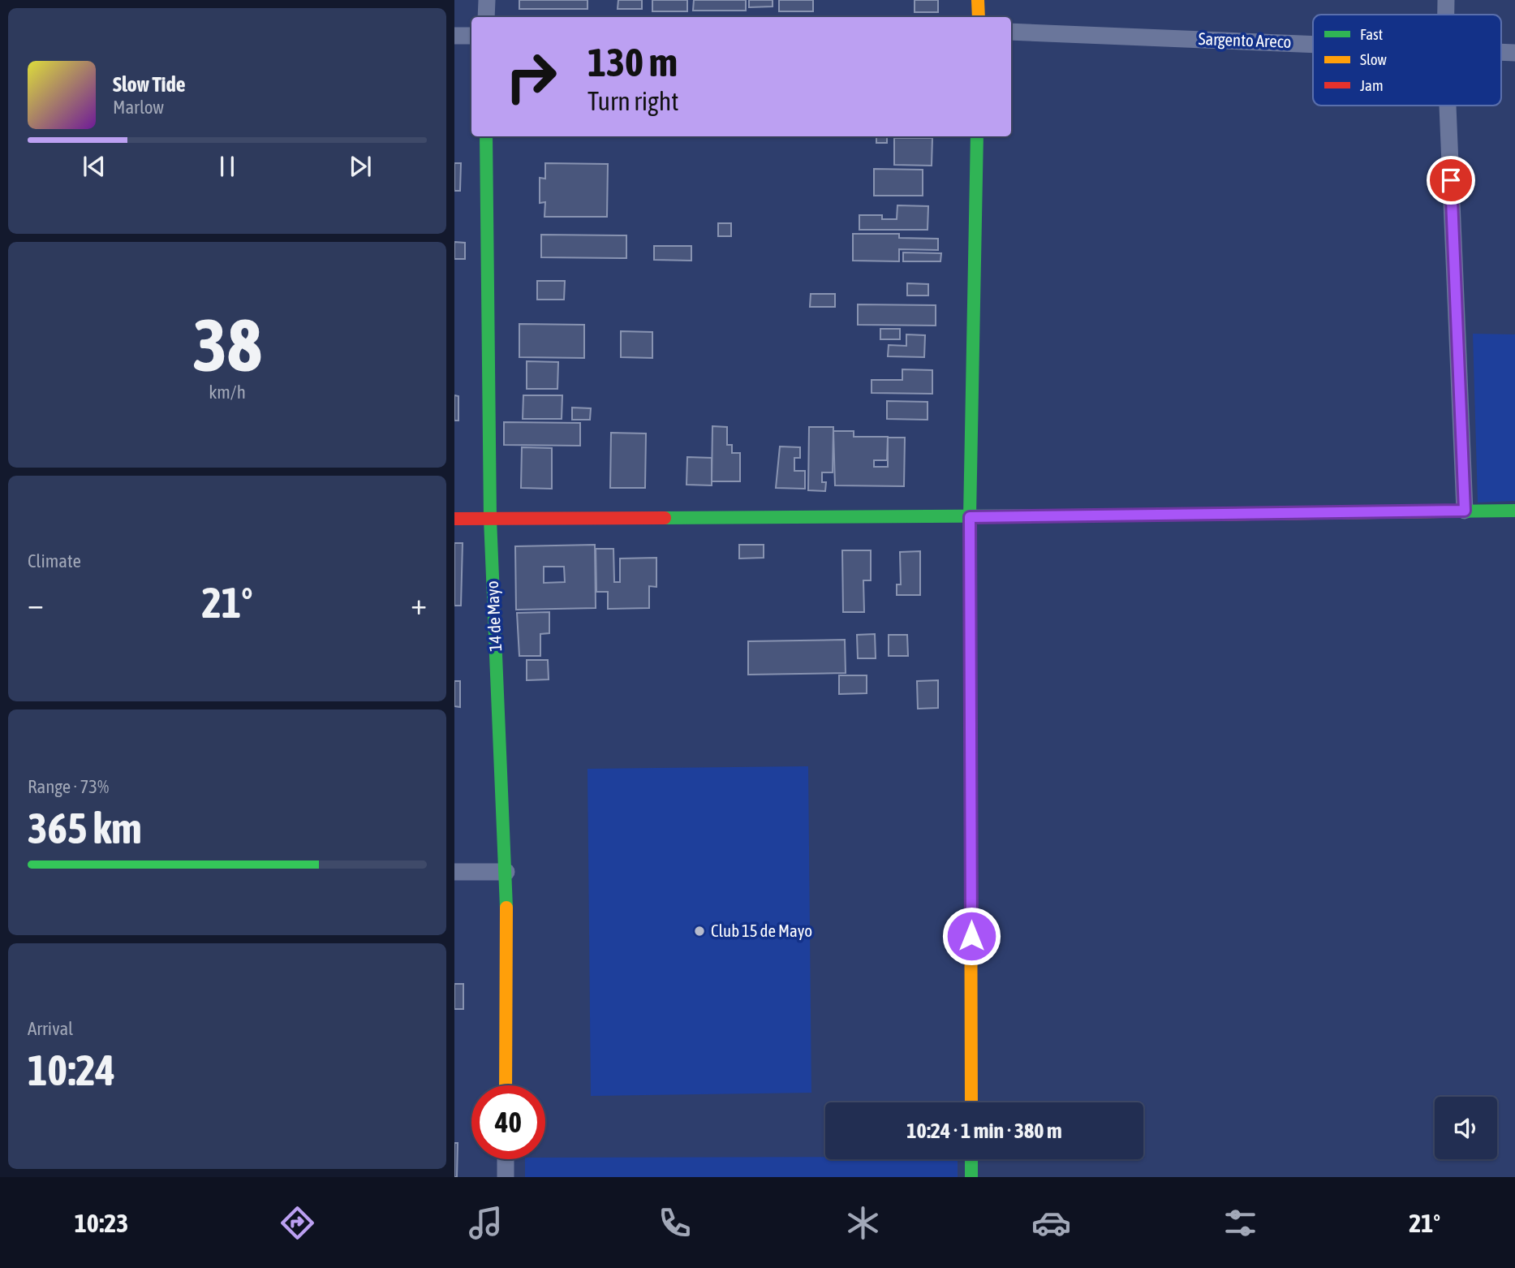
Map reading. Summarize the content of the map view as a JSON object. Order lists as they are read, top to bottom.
{
  "streets": {
    "street": ["Sargento Areco", "14 de Mayo"]
  },
  "places": ["Club 15 de Mayo"],
  "legend": ["Fast", "Slow", "Jam"],
  "page": {
    "turn": ["130 m", "Turn right"],
    "song": ["Slow Tide", "Marlow"],
    "tile": [
      ["38", "km/h"],
      "Climate",
      ["Range · 73%", "365 km"],
      ["Arrival", "10:24"]
    ],
    "heat": ["−", "21°", "+"],
    "limit": "40",
    "trip": "10:24 · 1 min · 380 m",
    "tabs": ["10:23", "21°"]
  }
}
